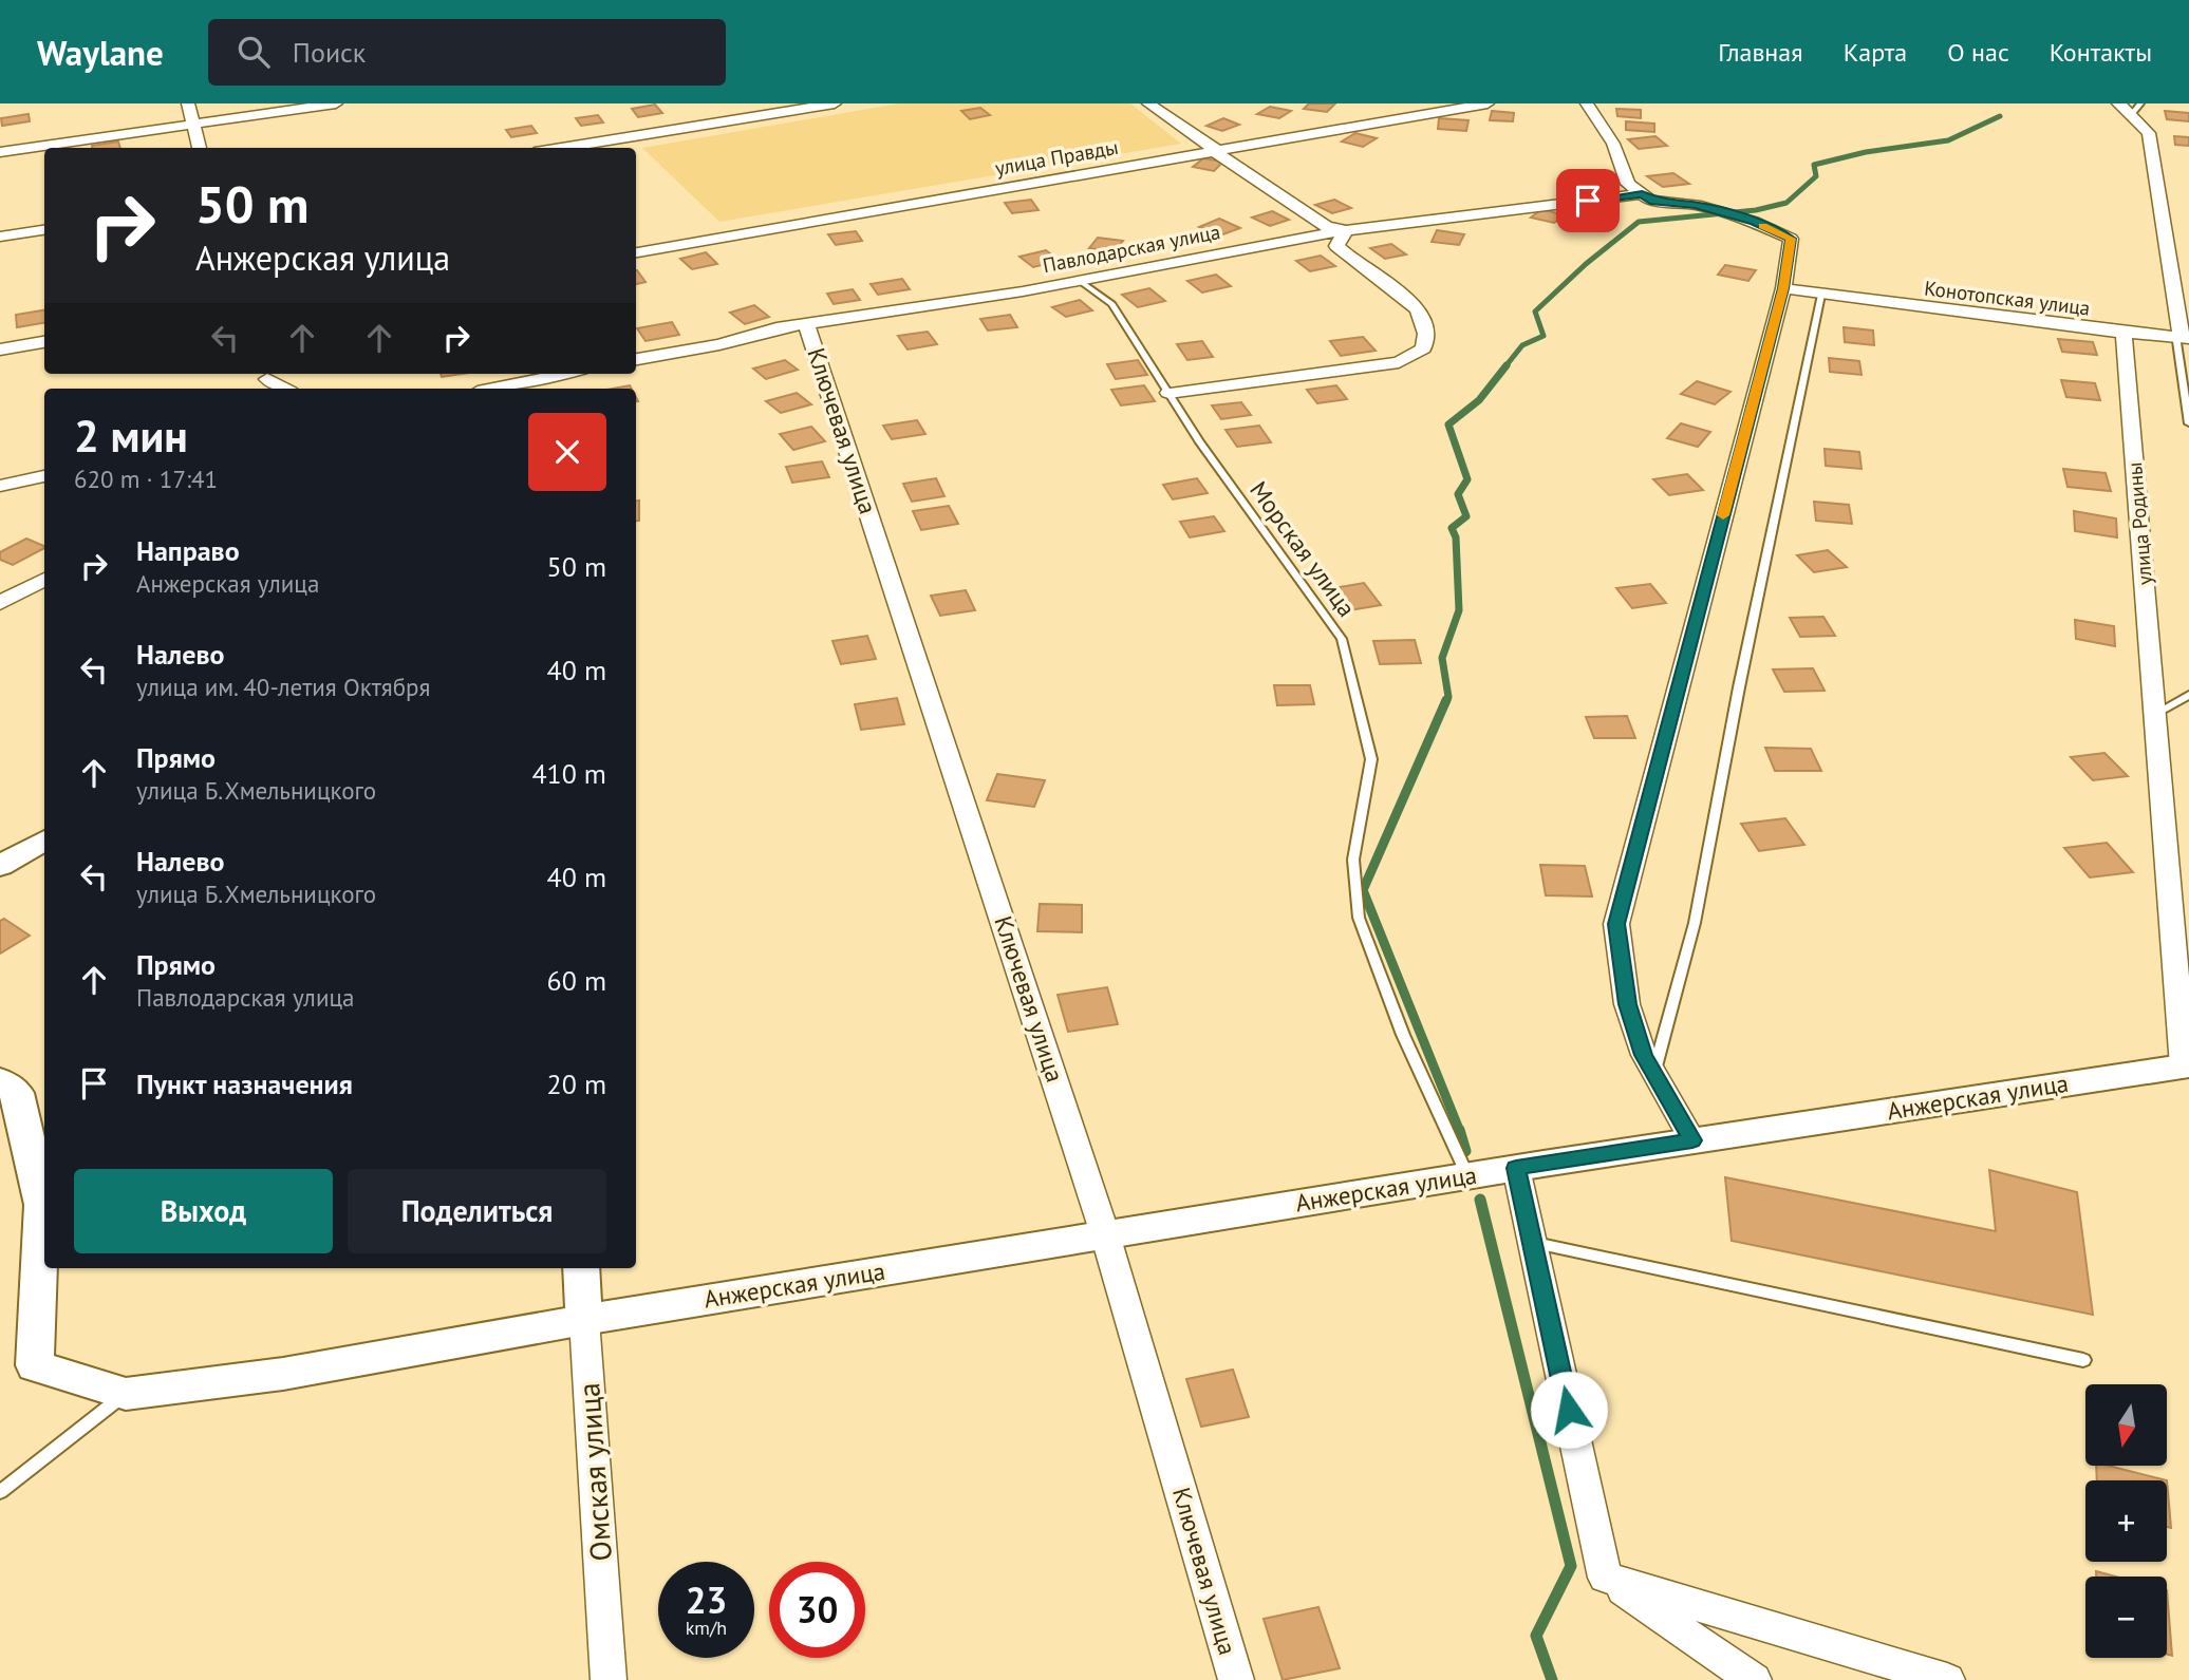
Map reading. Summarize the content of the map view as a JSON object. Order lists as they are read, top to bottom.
{
  "streets": {
    "street": [
      "улица Правды",
      "Павлодарская улица",
      "Конотопская улица",
      "Ключевая улица",
      "улица Родины",
      "Анжерская улица",
      "Омская улица"
    ],
    "lane": ["Морская улица"]
  },
  "crossings": [
    ["Павлодарская улица", "Ключевая улица"],
    ["Павлодарская улица", "Морская улица"],
    ["Конотопская улица", "улица Родины"],
    ["Ключевая улица", "Анжерская улица"],
    ["улица Родины", "Анжерская улица"],
    ["Морская улица", "Анжерская улица"],
    ["Анжерская улица", "Омская улица"]
  ],
  "north": "bottom",
  "page": {
    "header": "Waylane",
    "search": "Поиск",
    "nav": [
      "Главная",
      "Карта",
      "О нас",
      "Контакты"
    ],
    "turn": ["50 m", "Анжерская улица"],
    "heading": ["2 мин", "620 m · 17:41"],
    "list": [
      {
        "name": "Направо",
        "note": "Анжерская улица",
        "value": "50 m"
      },
      {
        "name": "Налево",
        "note": "улица им. 40-летия Октября",
        "value": "40 m"
      },
      {
        "name": "Прямо",
        "note": "улица Б.Хмельницкого",
        "value": "410 m"
      },
      {
        "name": "Налево",
        "note": "улица Б.Хмельницкого",
        "value": "40 m"
      },
      {
        "name": "Прямо",
        "note": "Павлодарская улица",
        "value": "60 m"
      },
      {
        "name": "Пункт назначения",
        "value": "20 m"
      }
    ],
    "buttons": ["Выход", "Поделиться"],
    "map_buttons": ["+", "−"],
    "speed": "23 km/h",
    "limit": "30"
  }
}
